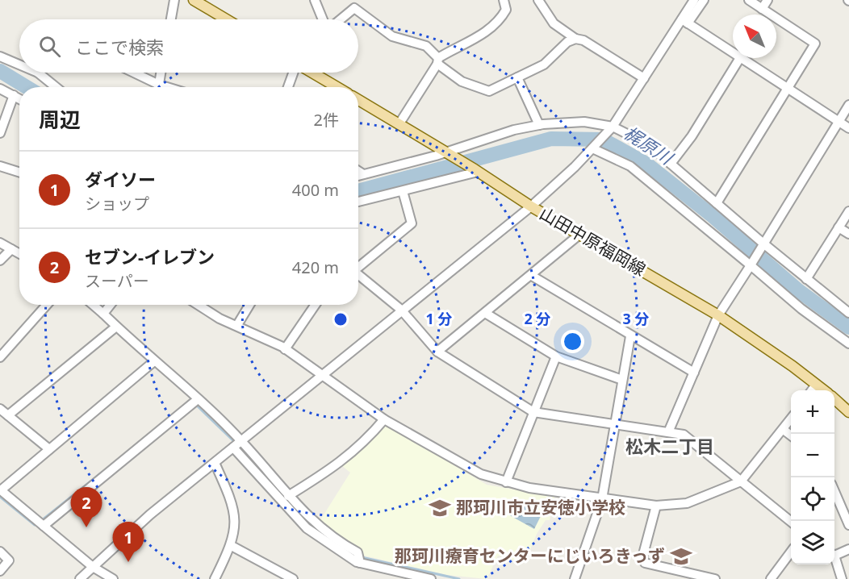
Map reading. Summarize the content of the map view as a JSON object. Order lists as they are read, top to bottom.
{
  "streets": {
    "main road": ["山田中原福岡線"]
  },
  "districts": ["松木二丁目"],
  "water": ["梶原川"],
  "places": {
    "school or university": ["那珂川市立安徳小学校", "那珂川療育センターにじいろきっず"]
  },
  "north": "top left",
  "page": {
    "search": "ここで検索",
    "heading": ["周辺", "2件"],
    "list": [
      {
        "mark": "1",
        "name": "ダイソー",
        "note": "ショップ",
        "value": "400 m"
      },
      {
        "mark": "2",
        "name": "セブン-イレブン",
        "note": "スーパー",
        "value": "420 m"
      }
    ],
    "map_buttons": ["+", "−"],
    "pins": ["2", "1"]
  },
  "rings": ["1 分", "2 分", "3 分"]
}
